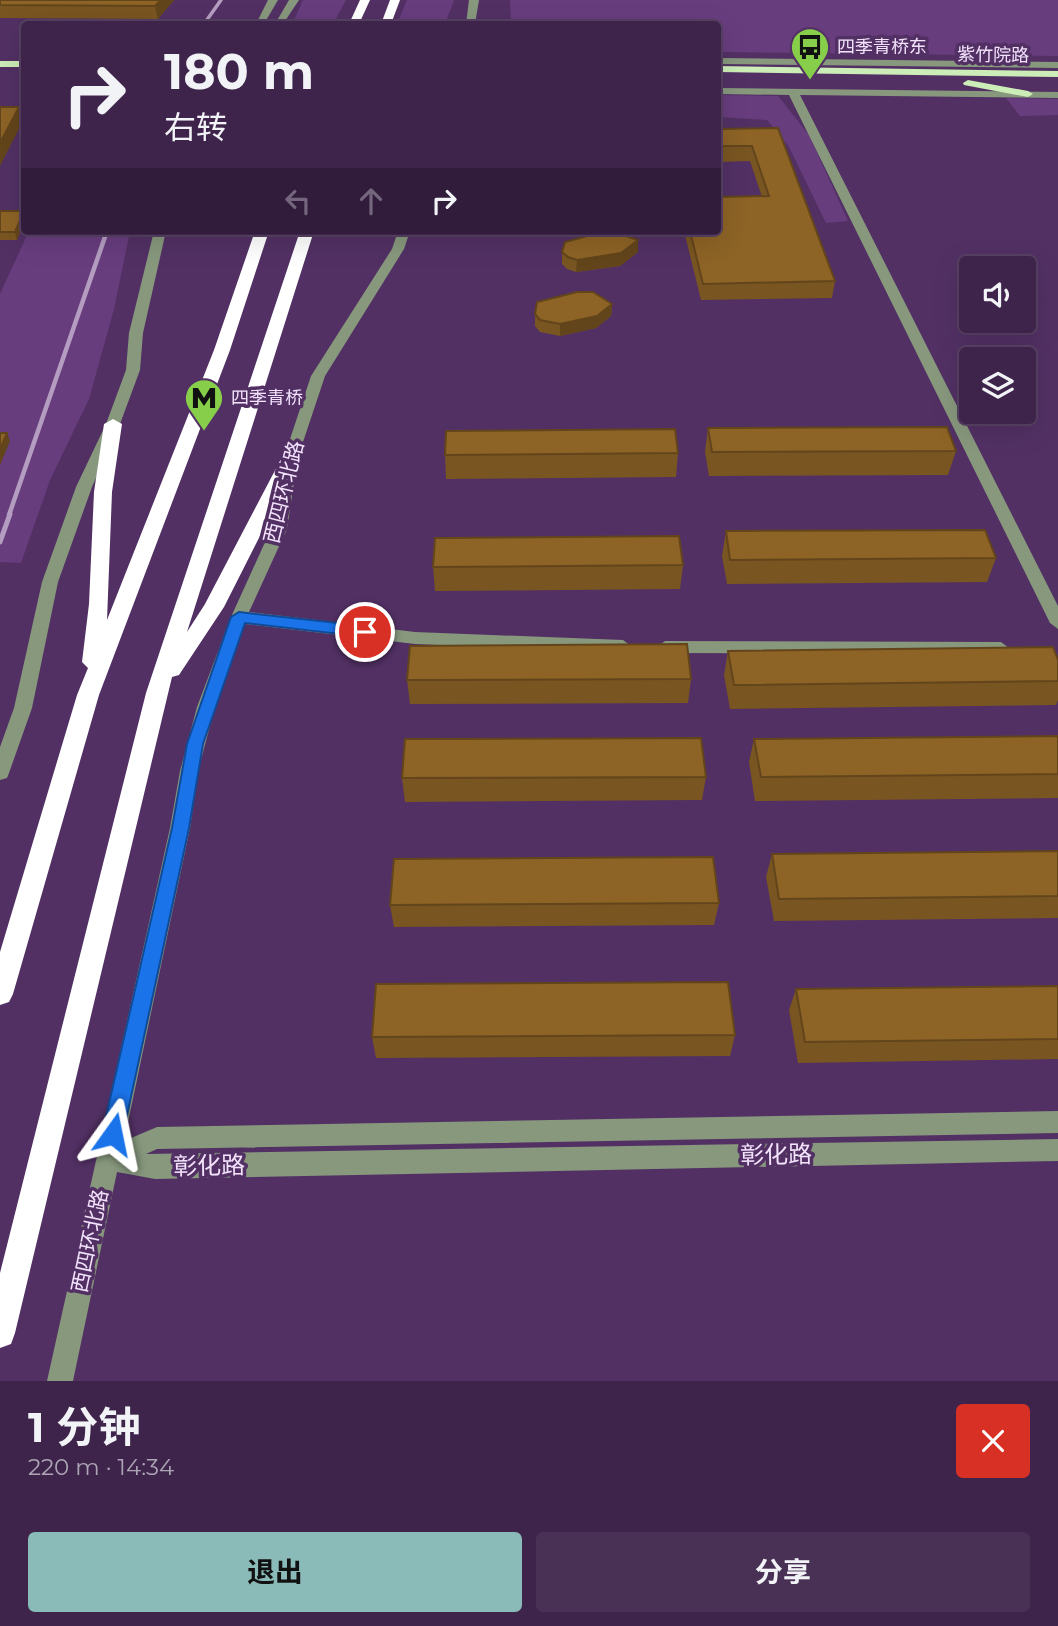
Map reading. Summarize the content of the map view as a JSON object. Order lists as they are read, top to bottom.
{
  "streets": {
    "main road": ["紫竹院路"],
    "street": ["西四环北路", "彰化路"]
  },
  "crossings": [
    ["西四环北路", "彰化路"]
  ],
  "places": {
    "bus stop": ["四季青桥东"],
    "metro station": ["四季青桥"]
  },
  "page": {
    "turn": ["180 m", "右转"],
    "heading": ["1 分钟", "220 m · 14:34"],
    "buttons": ["退出", "分享"]
  }
}
